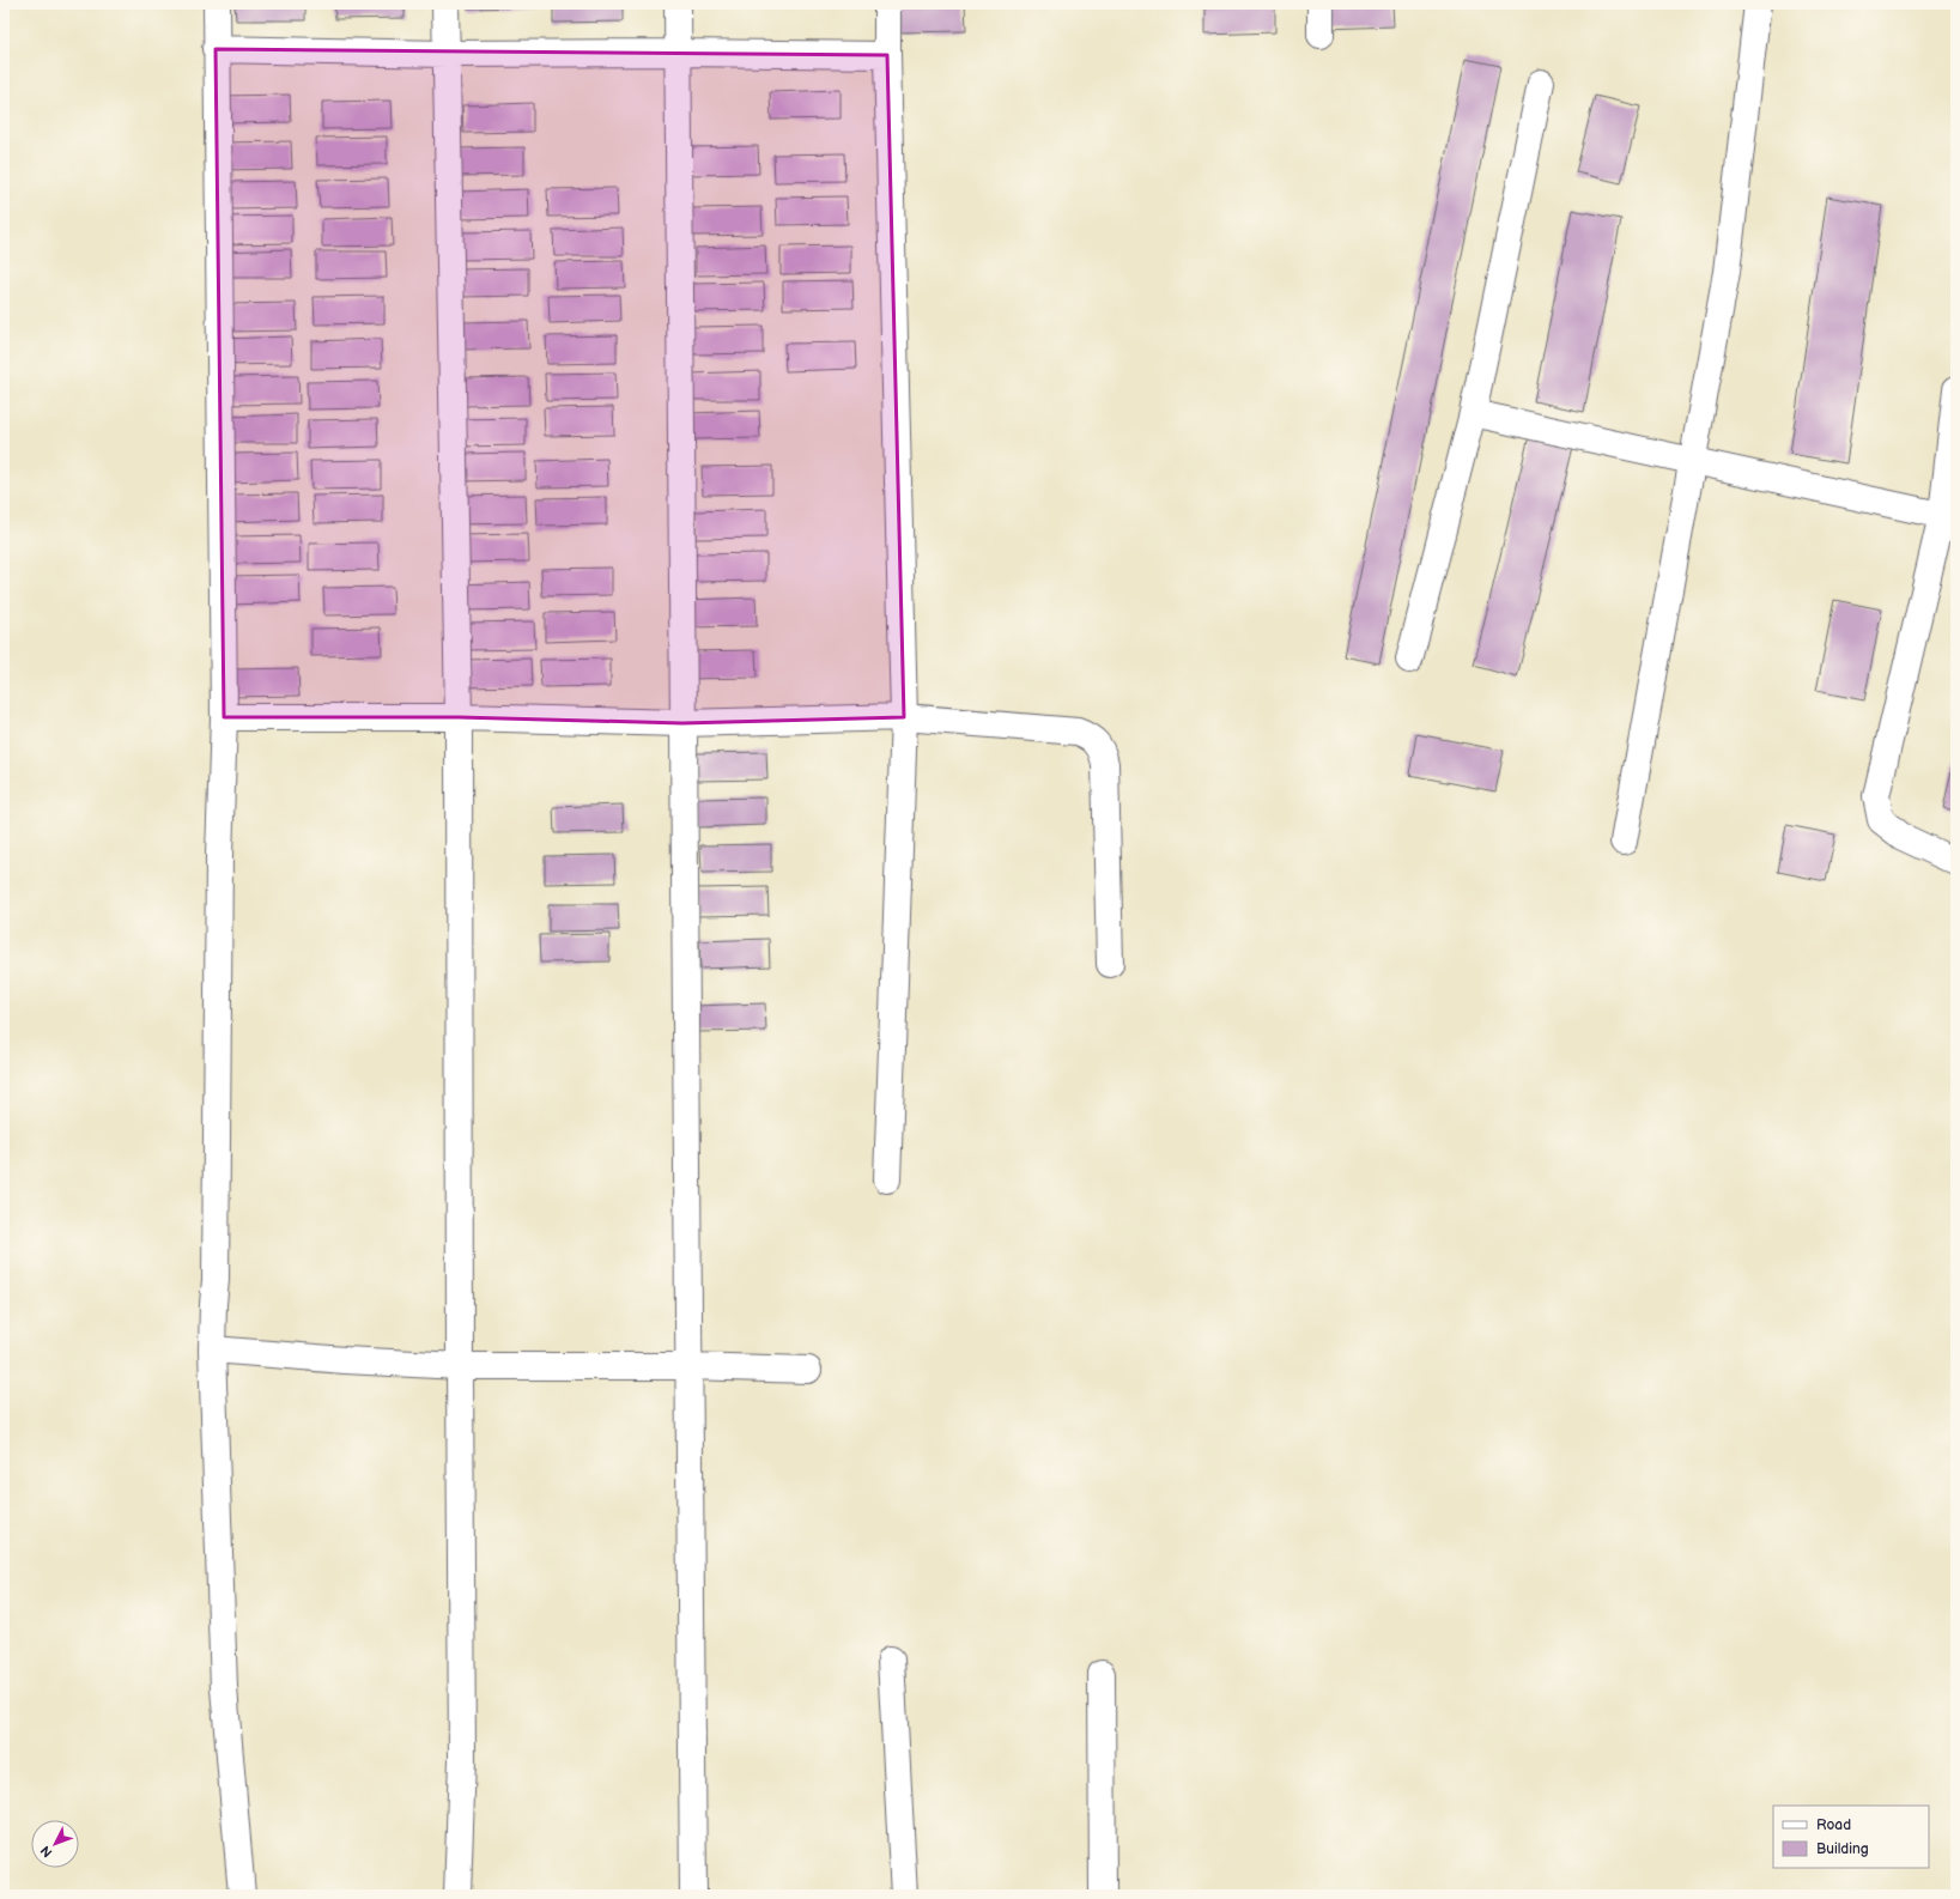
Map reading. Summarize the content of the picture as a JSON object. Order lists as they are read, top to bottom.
{
  "legend": ["Road", "Building"],
  "north": "bottom left"
}
